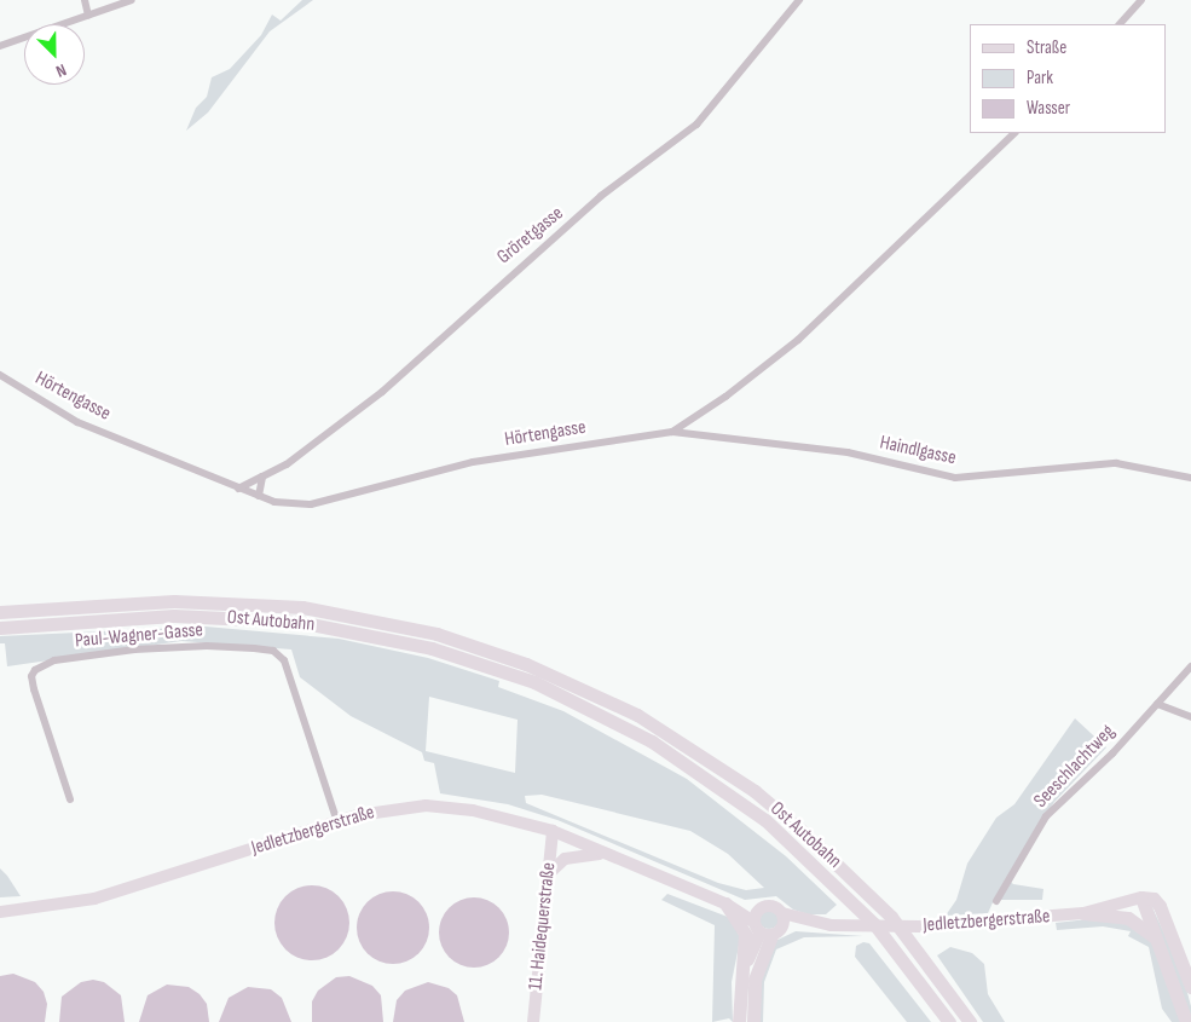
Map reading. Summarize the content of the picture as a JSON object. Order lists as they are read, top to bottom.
{
  "streets": {
    "highway": ["Ost Autobahn"],
    "main road": ["Jedletzbergerstraße", "11. Haidequerstraße"],
    "street": [
      "Gröretgasse",
      "Hörtengasse",
      "Haindlgasse",
      "Paul-Wagner-Gasse",
      "Seeschlachtweg"
    ]
  },
  "crossings": [
    ["Gröretgasse", "Hörtengasse"],
    ["Hörtengasse", "Haindlgasse"],
    ["Paul-Wagner-Gasse", "Jedletzbergerstraße"],
    ["Jedletzbergerstraße", "11. Haidequerstraße"]
  ],
  "legend": ["Straße", "Park", "Wasser"],
  "north": "bottom right"
}
